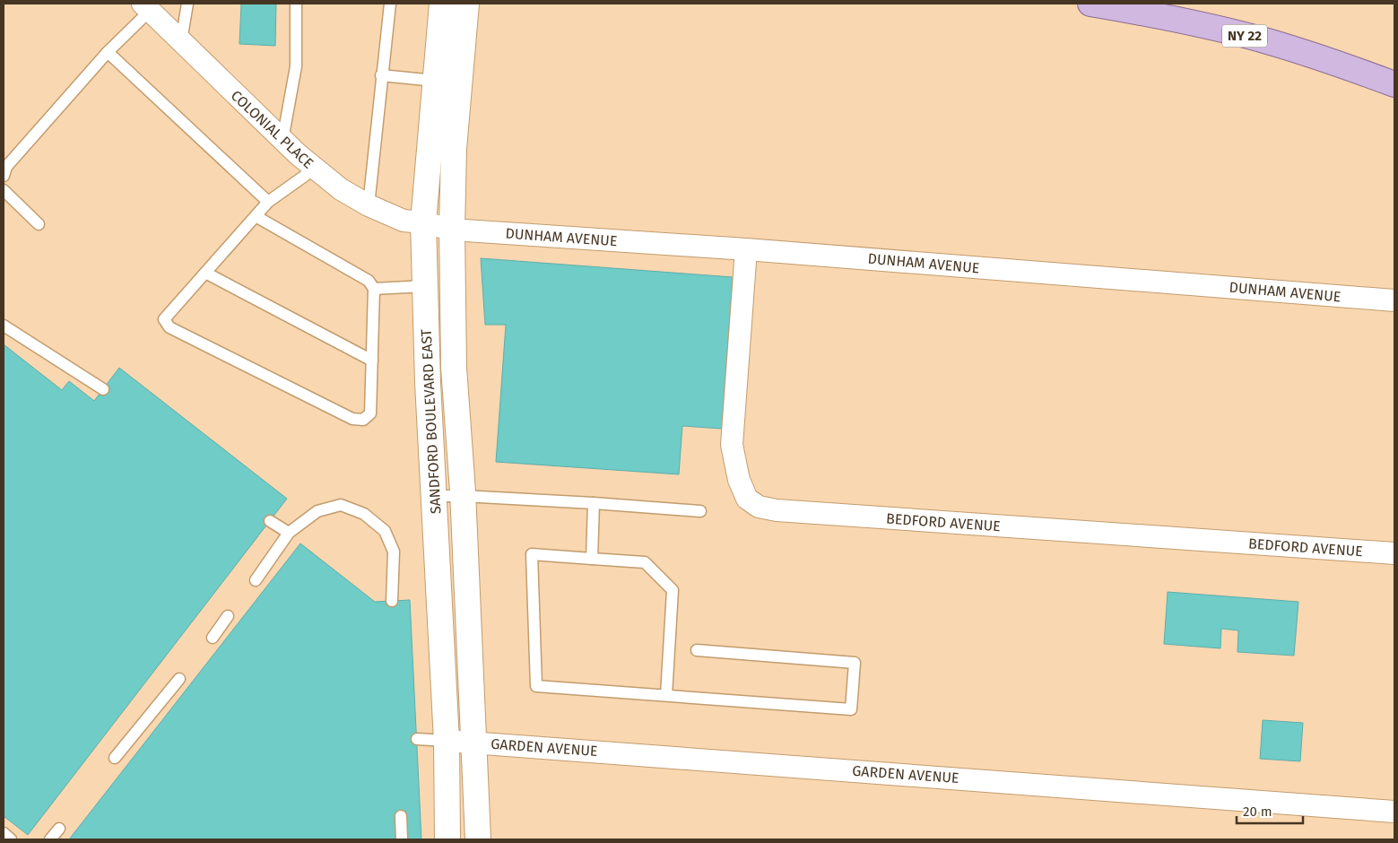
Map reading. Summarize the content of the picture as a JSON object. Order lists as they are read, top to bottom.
{
  "streets": {
    "main road": ["NY 22"],
    "street": [
      "COLONIAL PLACE",
      "DUNHAM AVENUE",
      "SANDFORD BOULEVARD EAST",
      "BEDFORD AVENUE",
      "GARDEN AVENUE"
    ]
  },
  "crossings": [
    ["COLONIAL PLACE", "DUNHAM AVENUE"],
    ["COLONIAL PLACE", "SANDFORD BOULEVARD EAST"],
    ["DUNHAM AVENUE", "SANDFORD BOULEVARD EAST"],
    ["DUNHAM AVENUE", "BEDFORD AVENUE"],
    ["SANDFORD BOULEVARD EAST", "GARDEN AVENUE"]
  ],
  "scale_bar": "20 m"
}
